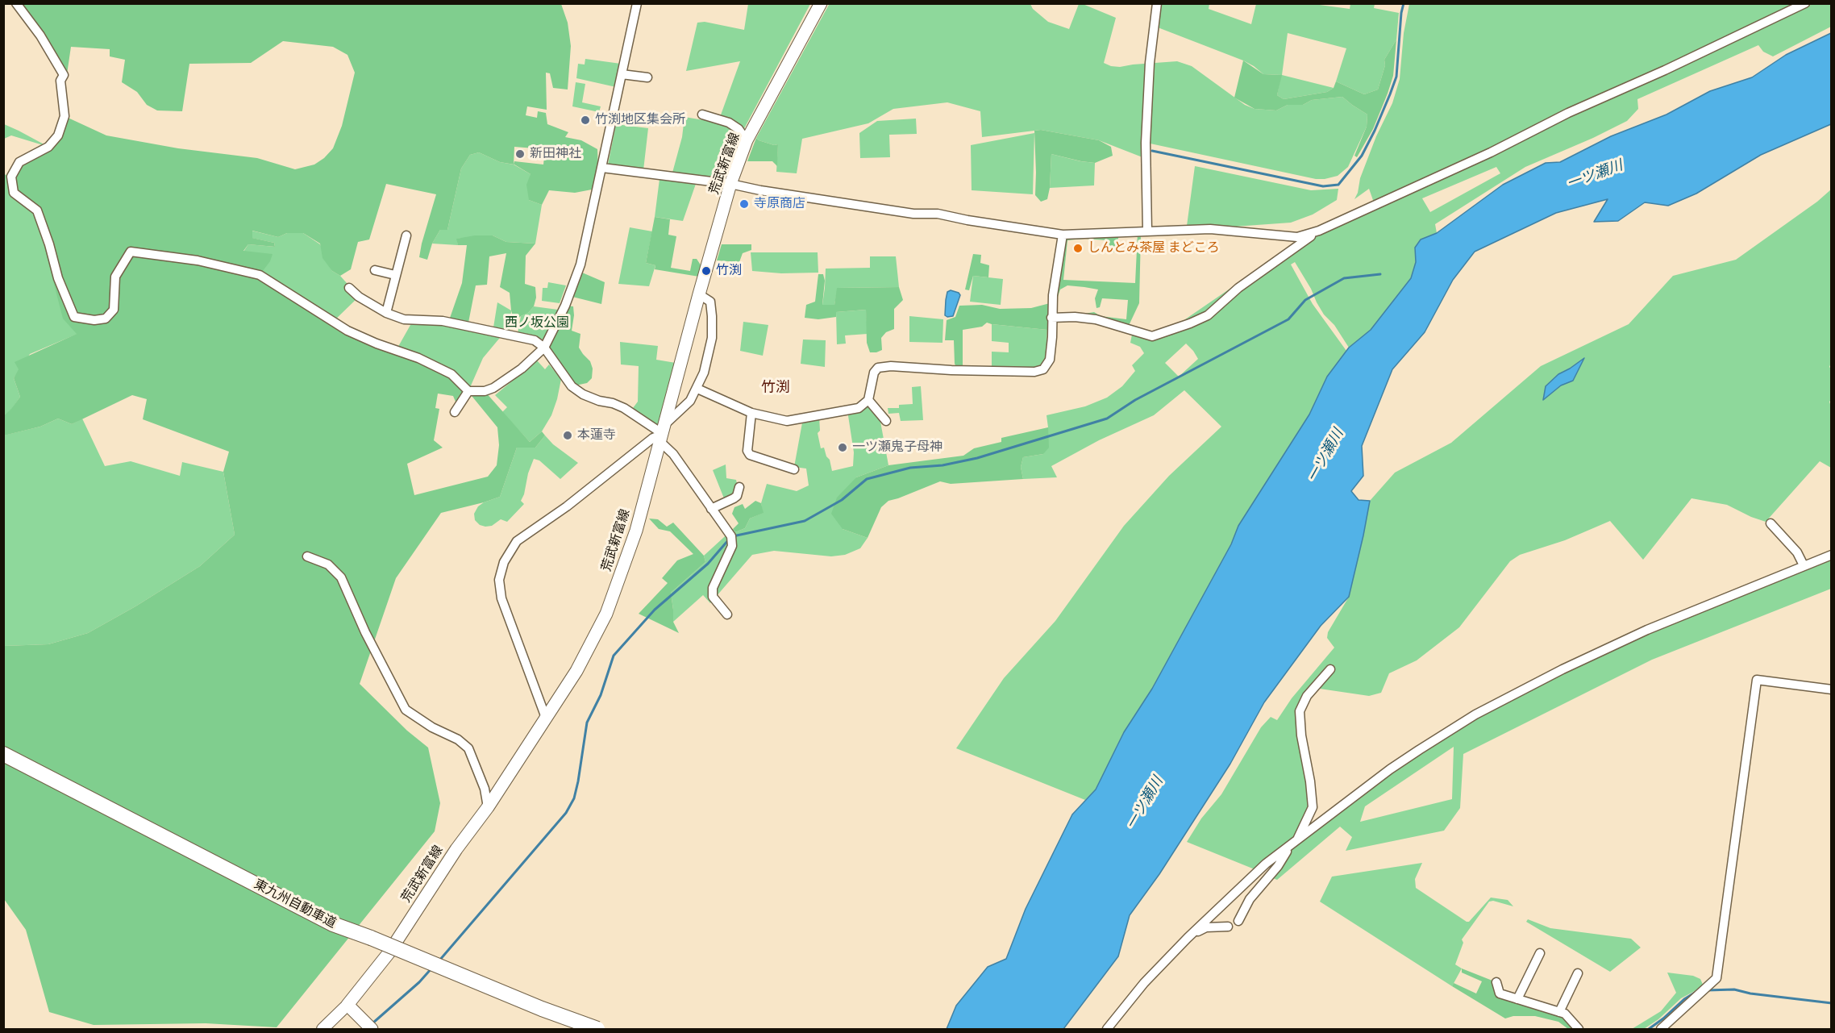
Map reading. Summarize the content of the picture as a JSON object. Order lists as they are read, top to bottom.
{
  "streets": {
    "highway": ["東九州自動車道"],
    "main road": ["荒武新富線"]
  },
  "districts": ["竹渕"],
  "water": ["一ツ瀬川"],
  "parks": ["西ノ坂公園"],
  "places": [
    "竹渕地区集会所",
    "新田神社",
    "寺原商店",
    "しんとみ茶屋 まどころ",
    "竹渕",
    "本蓮寺",
    "一ツ瀬鬼子母神"
  ]
}
